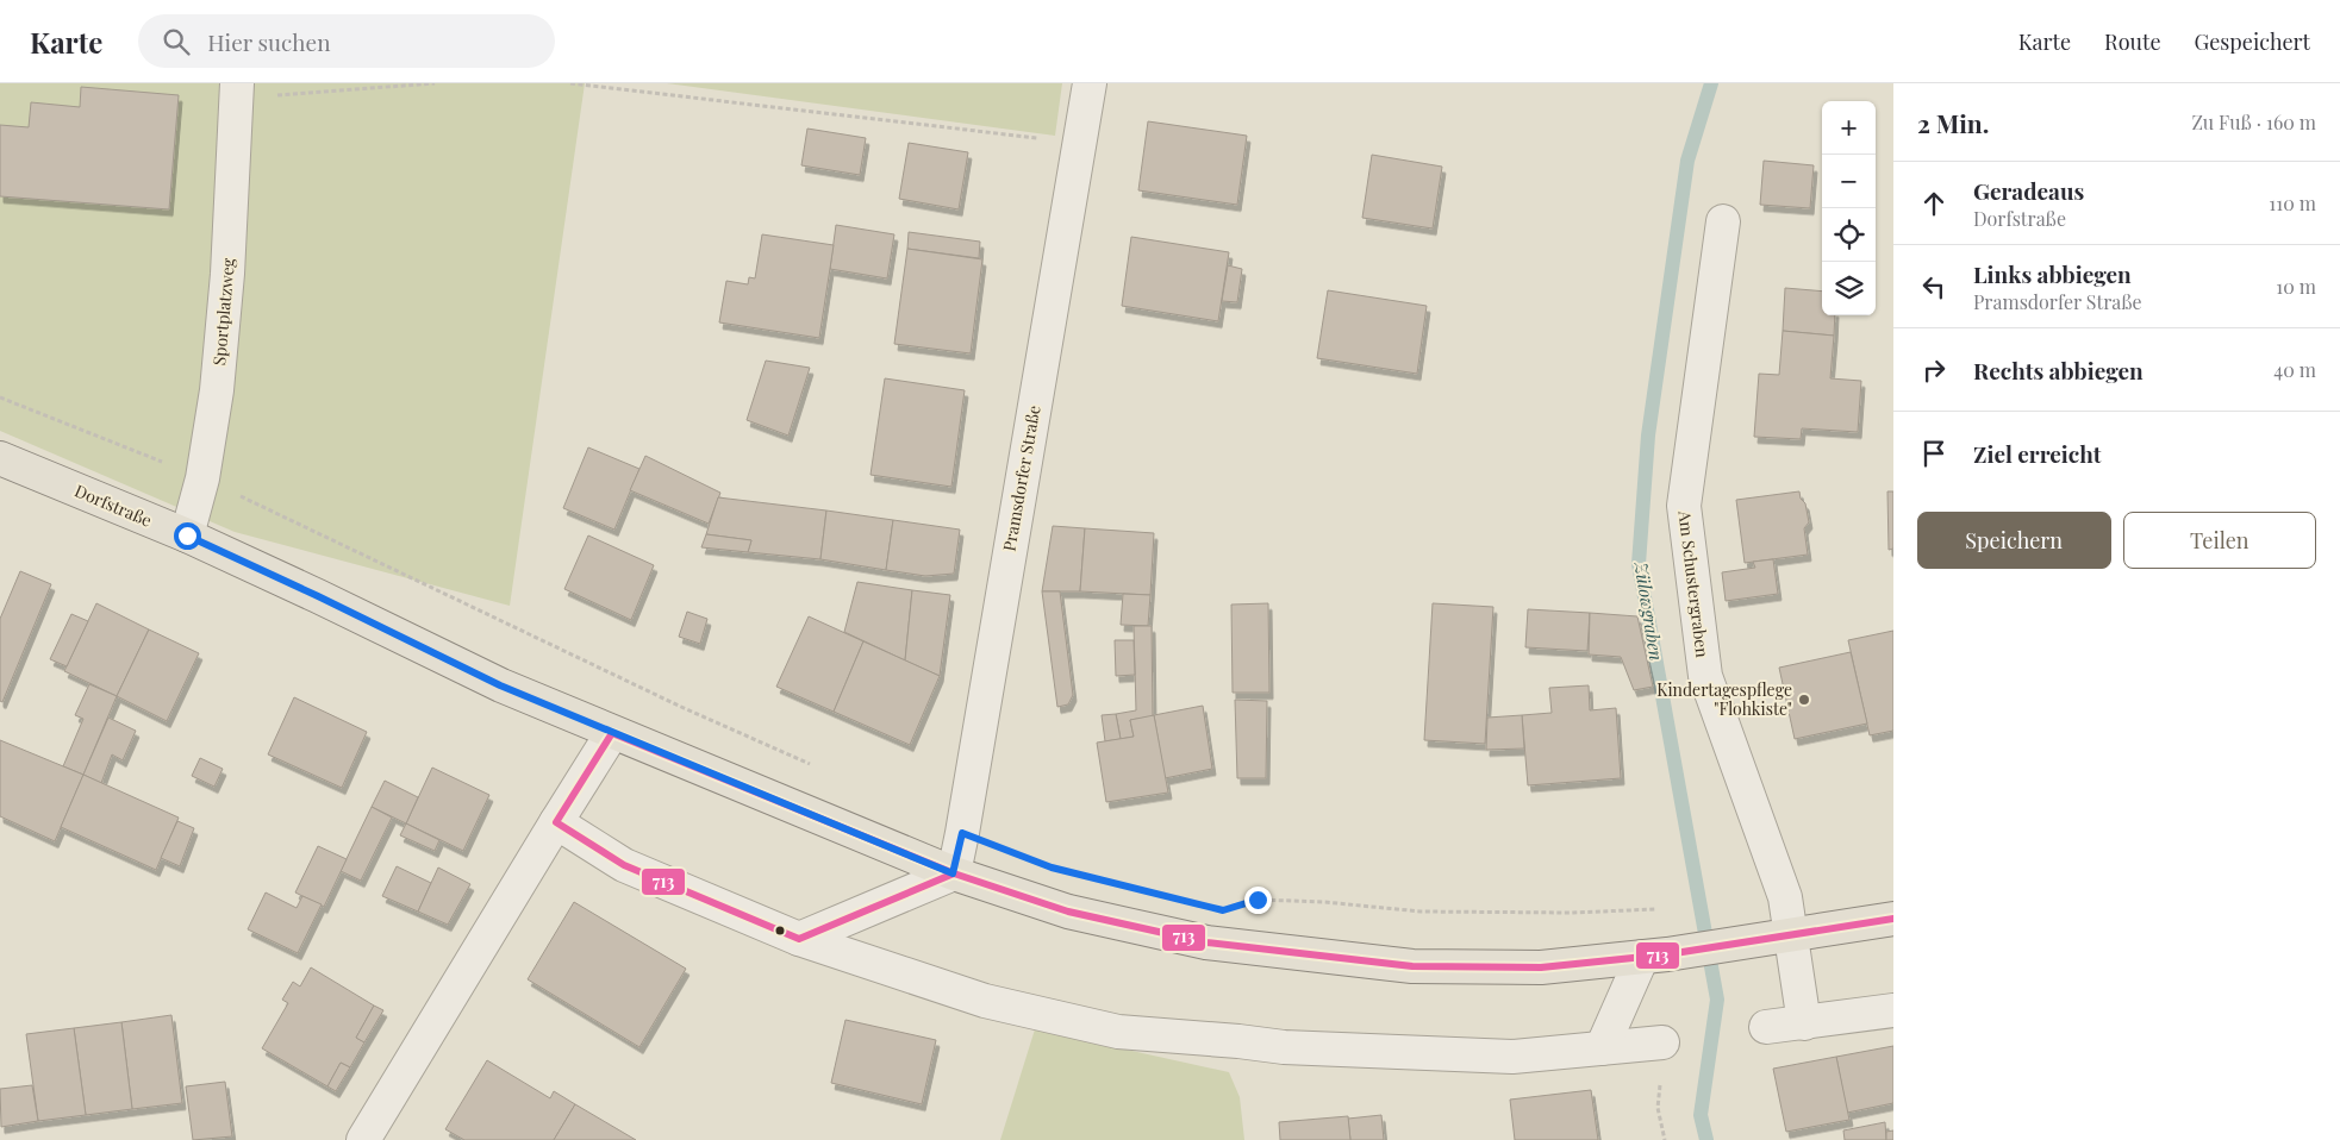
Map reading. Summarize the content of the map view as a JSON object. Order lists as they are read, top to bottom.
{
  "streets": {
    "main road": ["Dorfstraße"],
    "street": ["Sportplatzweg", "Pramsdorfer Straße", "Am Schustergraben"]
  },
  "crossings": [
    ["Sportplatzweg", "Dorfstraße"],
    ["Pramsdorfer Straße", "Dorfstraße"],
    ["Dorfstraße", "Am Schustergraben"]
  ],
  "water": ["Zülowgraben"],
  "places": ["Kindertagespflege \"Flohkiste\""],
  "lines": ["transit line 713"],
  "page": {
    "header": "Karte",
    "search": "Hier suchen",
    "nav": ["Karte", "Route", "Gespeichert"],
    "heading": ["2 Min.", "Zu Fuß · 160 m"],
    "map_buttons": ["+", "−"],
    "list": [
      ["Geradeaus", "Dorfstraße", "110 m"],
      ["Links abbiegen", "Pramsdorfer Straße", "10 m"],
      ["Rechts abbiegen", "40 m"],
      "Ziel erreicht"
    ],
    "buttons": ["Speichern", "Teilen"]
  }
}
